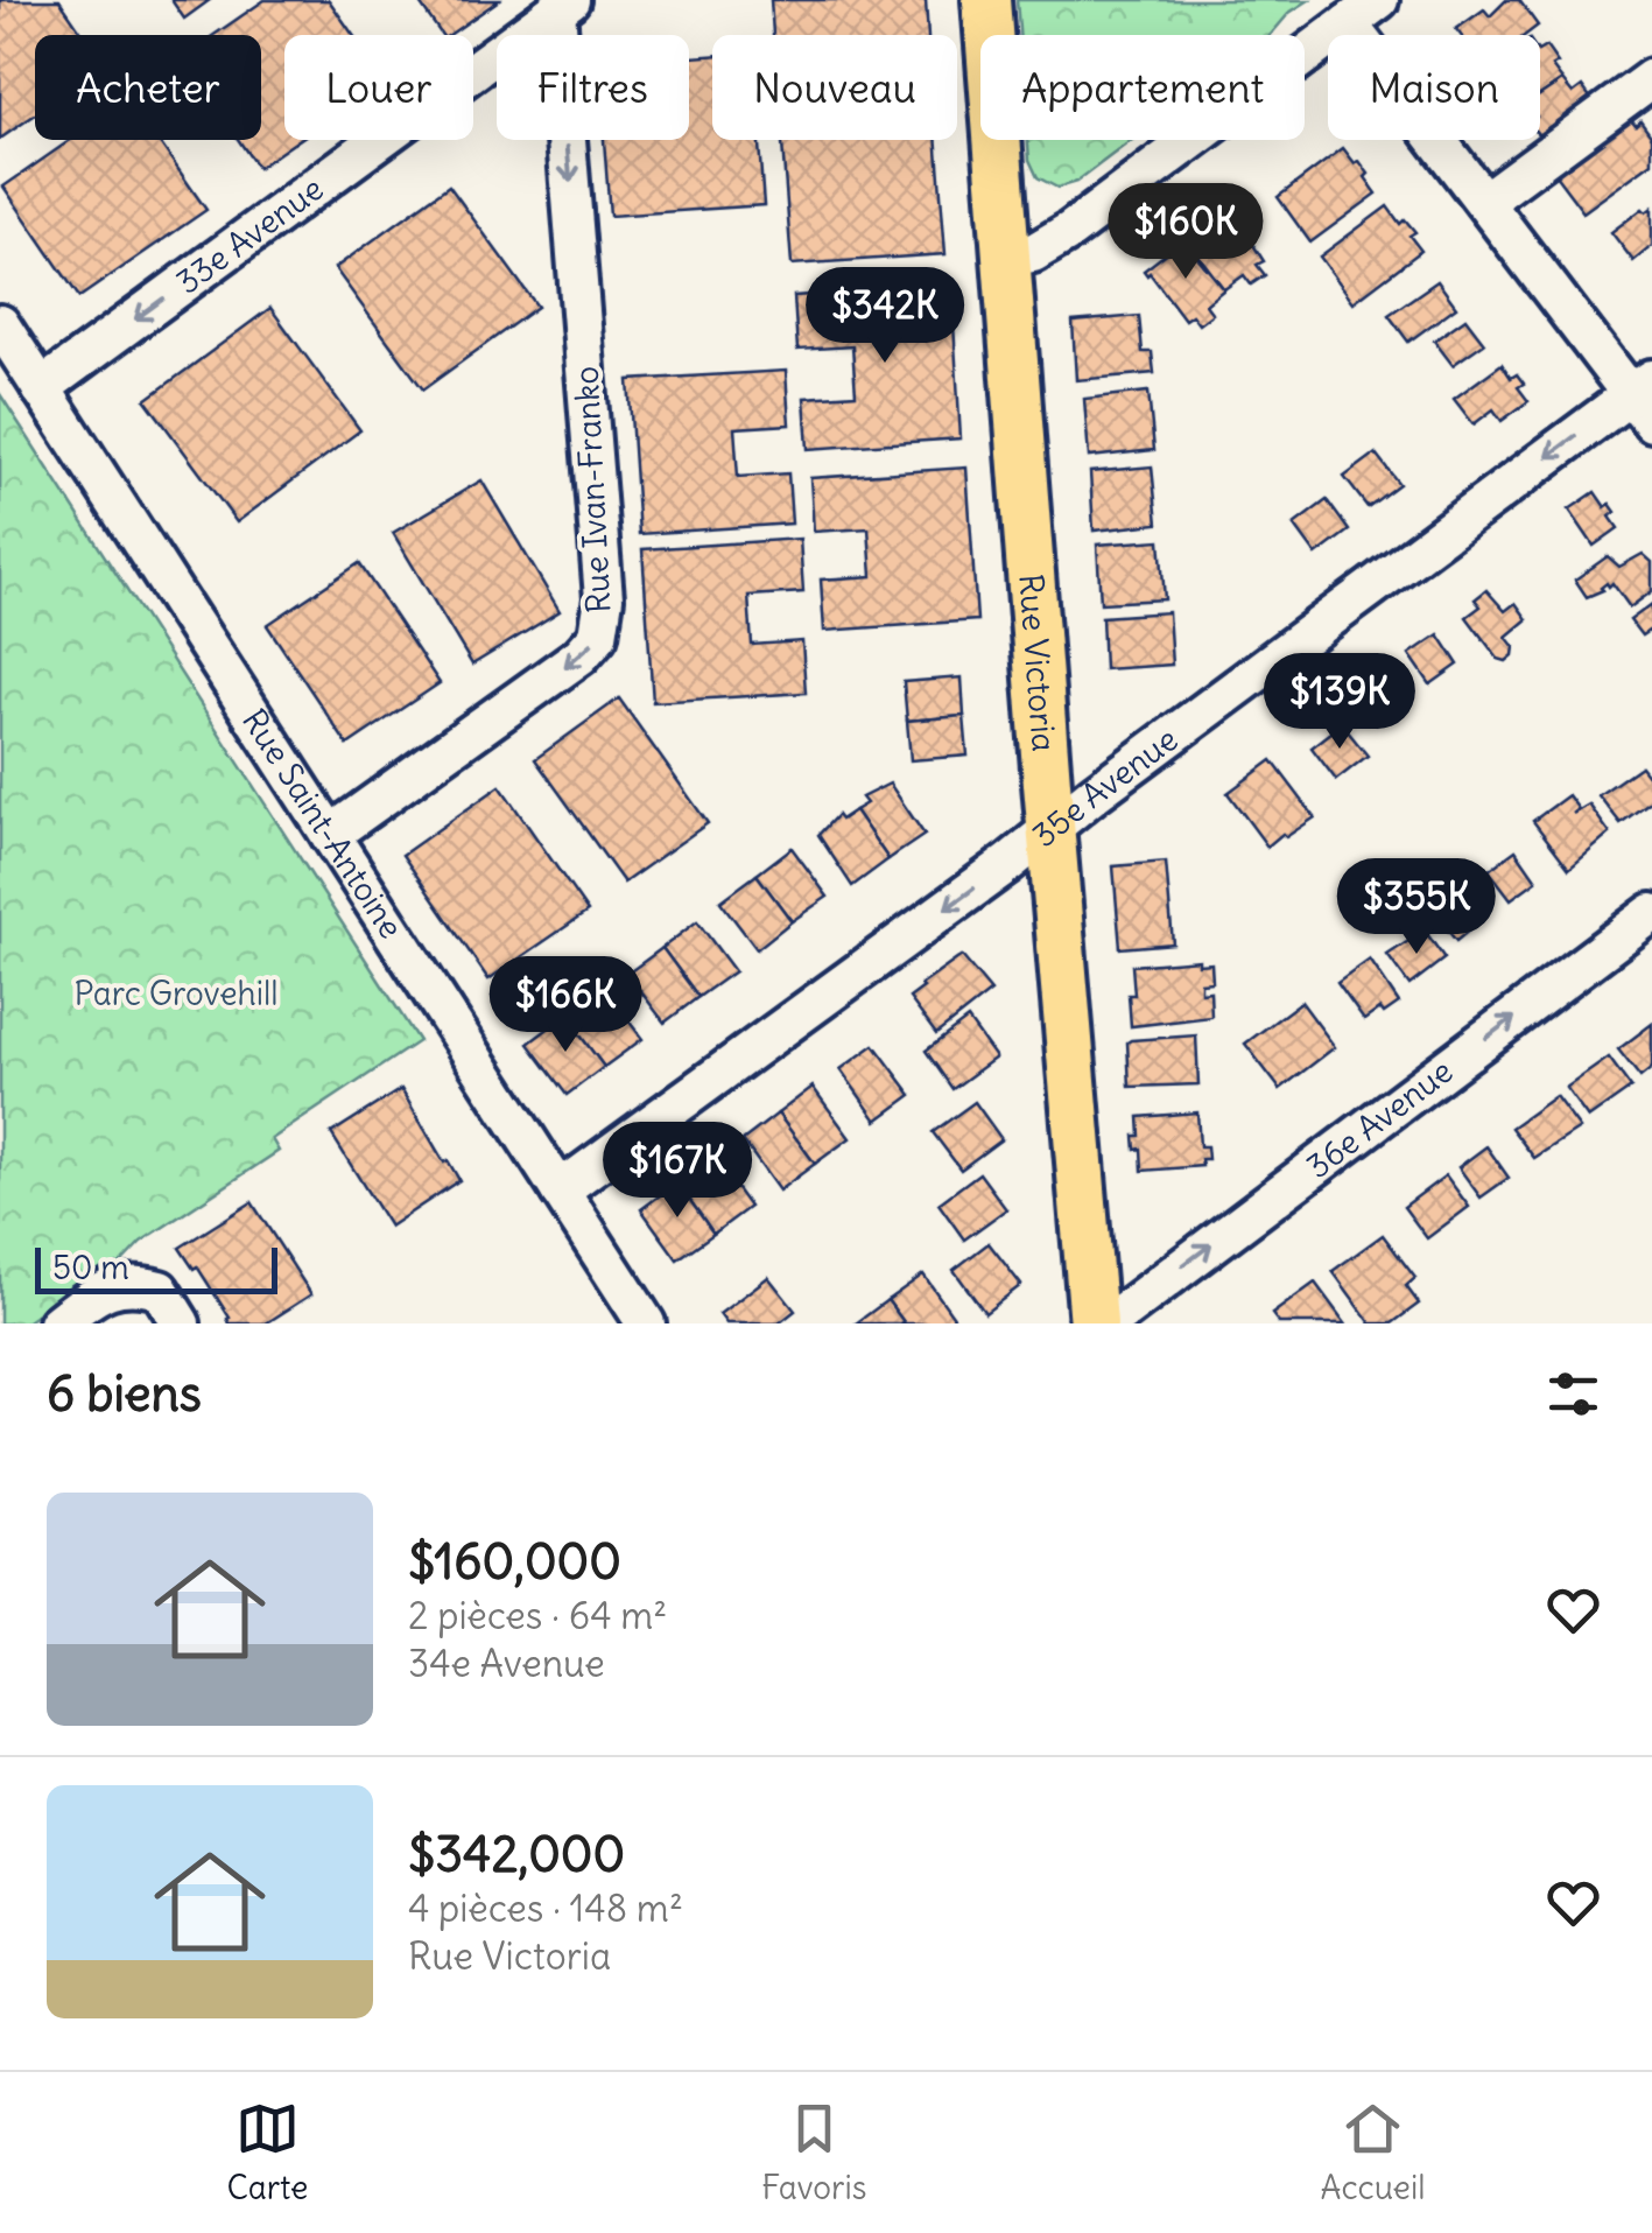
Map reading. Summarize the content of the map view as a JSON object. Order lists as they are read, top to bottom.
{
  "streets": {
    "main road": ["Rue Victoria"],
    "street": [
      "33e Avenue",
      "Rue Ivan-Franko",
      "35e Avenue",
      "Rue Saint-Antoine",
      "36e Avenue"
    ]
  },
  "crossings": [
    ["33e Avenue", "Rue Ivan-Franko"],
    ["33e Avenue", "Rue Saint-Antoine"],
    ["Rue Ivan-Franko", "Rue Saint-Antoine"],
    ["Rue Victoria", "35e Avenue"],
    ["35e Avenue", "Rue Saint-Antoine"]
  ],
  "one_way": [
    "33e Avenue",
    "Rue Ivan-Franko",
    "35e Avenue",
    "36e Avenue"
  ],
  "parks": ["Parc Grovehill"],
  "scale_bar": "50 m",
  "page": {
    "chip": [
      "Acheter",
      "Louer",
      "Filtres",
      "Nouveau",
      "Appartement",
      "Maison"
    ],
    "price": [
      "$160K",
      "$342K",
      "$139K",
      "$355K",
      "$166K",
      "$167K"
    ],
    "scale": "50 m",
    "heading": "6 biens",
    "list": [
      {
        "name": "$160,000",
        "note": "2 pièces · 64 m² · 34e Avenue"
      },
      {
        "name": "$342,000",
        "note": "4 pièces · 148 m² · Rue Victoria"
      }
    ],
    "tabs": ["Carte", "Favoris", "Accueil"]
  }
}
